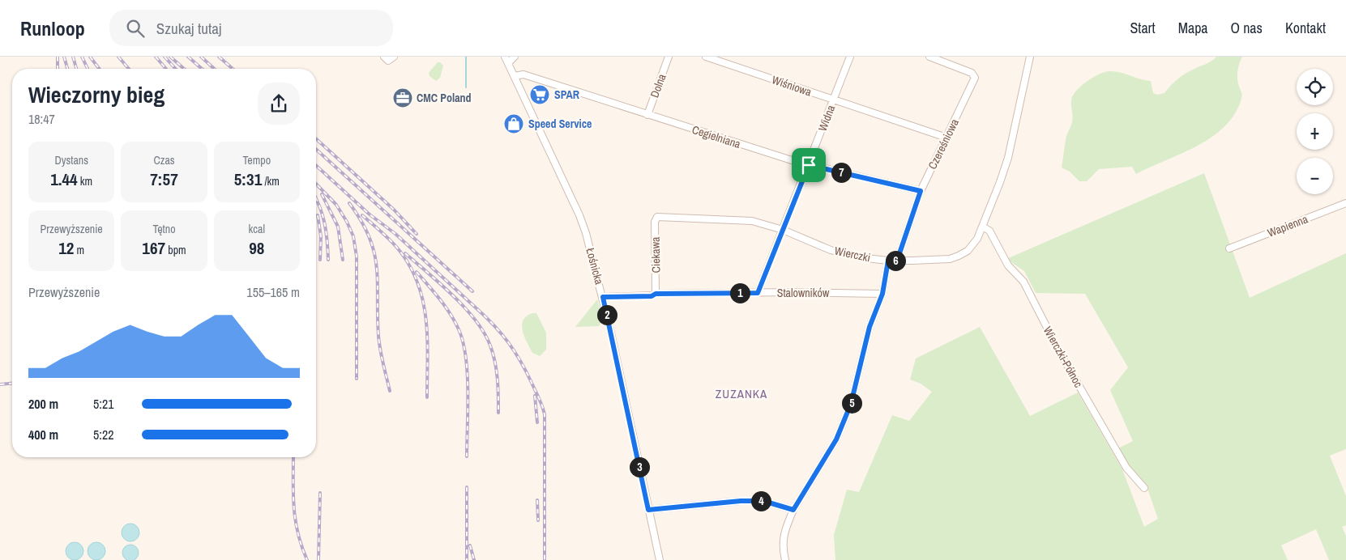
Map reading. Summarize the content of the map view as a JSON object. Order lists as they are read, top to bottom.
{
  "streets": {
    "street": [
      "Dolna",
      "Wiśniowa",
      "Widna",
      "Cegielniana",
      "Czereśniowa",
      "Wapienna",
      "Wierczki",
      "Ciekawa",
      "Łośnicka",
      "Stalowników",
      "Wierczki-Północ"
    ]
  },
  "crossings": [
    ["Dolna", "Cegielniana"],
    ["Wiśniowa", "Widna"],
    ["Wiśniowa", "Czereśniowa"],
    ["Widna", "Cegielniana"],
    ["Widna", "Wierczki"],
    ["Widna", "Stalowników"],
    ["Cegielniana", "Czereśniowa"],
    ["Cegielniana", "Łośnicka"],
    ["Czereśniowa", "Wierczki"],
    ["Wierczki", "Ciekawa"],
    ["Wierczki", "Wierczki-Północ"],
    ["Ciekawa", "Stalowników"],
    ["Łośnicka", "Stalowników"]
  ],
  "districts": ["ZUZANKA"],
  "places": {
    "supermarket": ["SPAR"],
    "office": ["CMC Poland"],
    "shop": ["Speed Service"]
  },
  "page": {
    "header": "Runloop",
    "search": "Szukaj tutaj",
    "nav": [
      "Start",
      "Mapa",
      "O nas",
      "Kontakt"
    ],
    "map_buttons": ["+", "−"],
    "heading": ["Wieczorny bieg", "18:47"],
    "stats": [
      ["Dystans", "1.44 km"],
      ["Czas", "7:57"],
      ["Tempo", "5:31 /km"],
      ["Przewyższenie", "12 m"],
      ["Tętno", "167 bpm"],
      ["kcal", "98"]
    ],
    "pins": [
      "7",
      "6",
      "1",
      "2",
      "5",
      "3",
      "4"
    ],
    "chart": ["Przewyższenie", "155–165 m"],
    "list": [
      {
        "name": "200 m",
        "note": "5:21"
      },
      {
        "name": "400 m",
        "note": "5:22"
      }
    ]
  }
}
